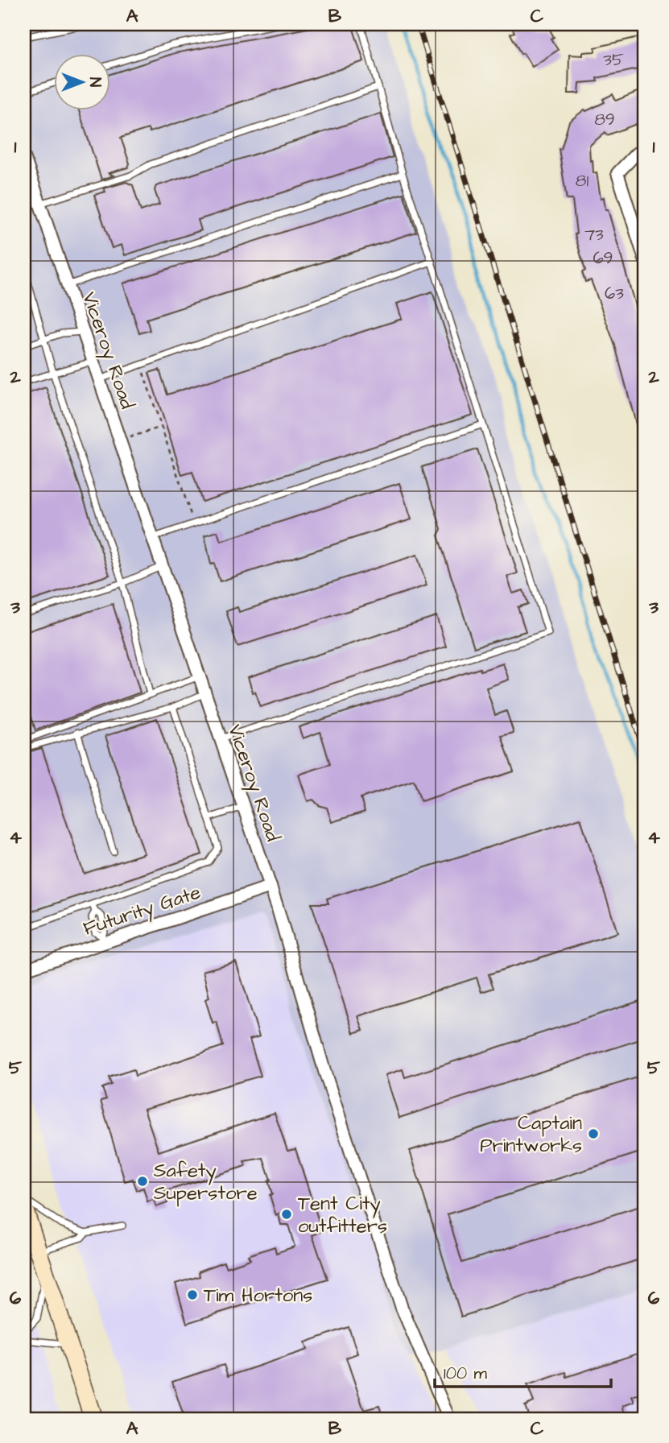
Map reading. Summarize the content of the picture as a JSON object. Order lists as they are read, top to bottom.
{
  "streets": {
    "street": ["Viceroy Road", "Futurity Gate"]
  },
  "crossings": [
    ["Viceroy Road", "Futurity Gate"]
  ],
  "places": [
    "Captain Printworks",
    "Safety Superstore",
    "Tent City outfitters",
    "Tim Hortons"
  ],
  "house_numbers": [
    "35",
    "89",
    "81",
    "73",
    "69",
    "63"
  ],
  "scale_bar": "100 m",
  "north": "right",
  "grid": {
    "columns": ["A", "B", "C"],
    "rows": [
      "1",
      "2",
      "3",
      "4",
      "5",
      "6"
    ]
  }
}
